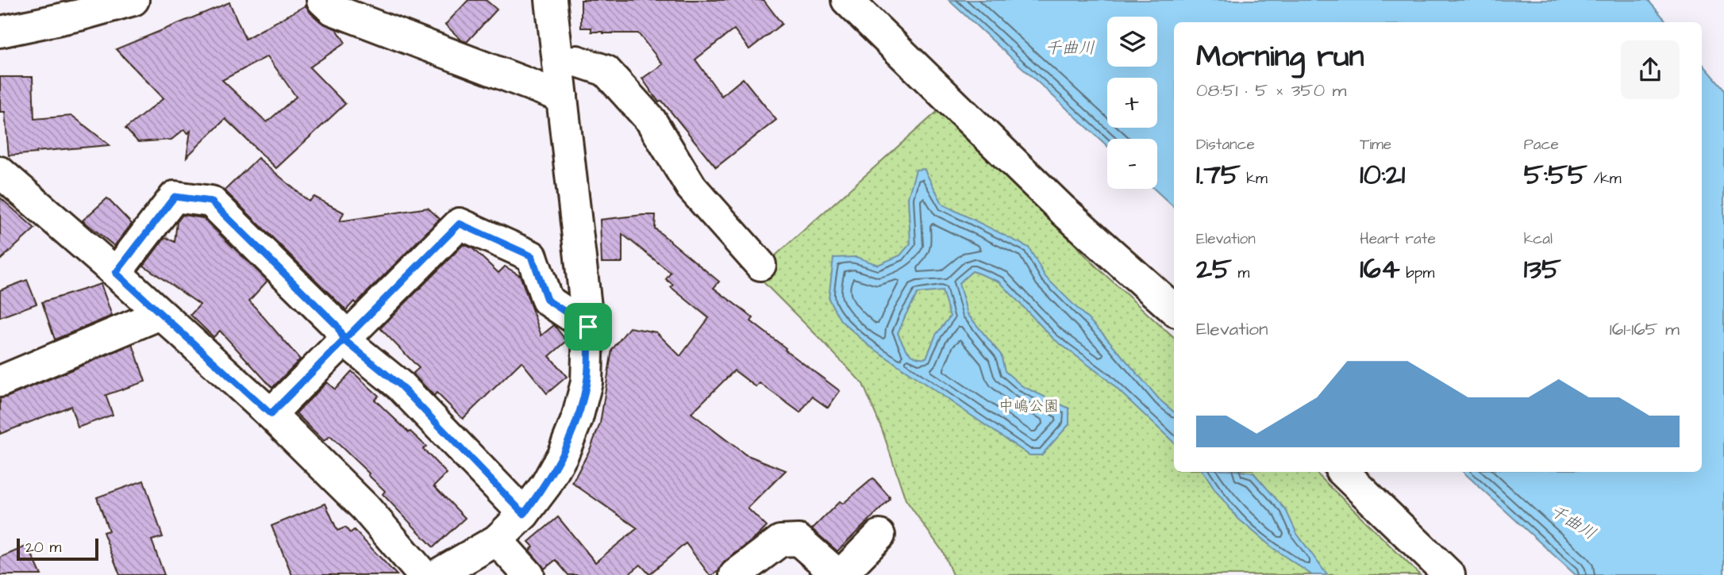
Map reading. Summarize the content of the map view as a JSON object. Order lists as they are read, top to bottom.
{
  "water": ["千曲川"],
  "parks": ["中嶋公園"],
  "scale_bar": "20 m",
  "page": {
    "map_buttons": ["+", "−"],
    "heading": ["Morning run", "08:51 · 5 × 350 m"],
    "stats": [
      ["Distance", "1.75 km"],
      ["Time", "10:21"],
      ["Pace", "5:55 /km"],
      ["Elevation", "25 m"],
      ["Heart rate", "164 bpm"],
      ["kcal", "135"]
    ],
    "chart": ["Elevation", "161–165 m"],
    "scale": "20 m"
  }
}
